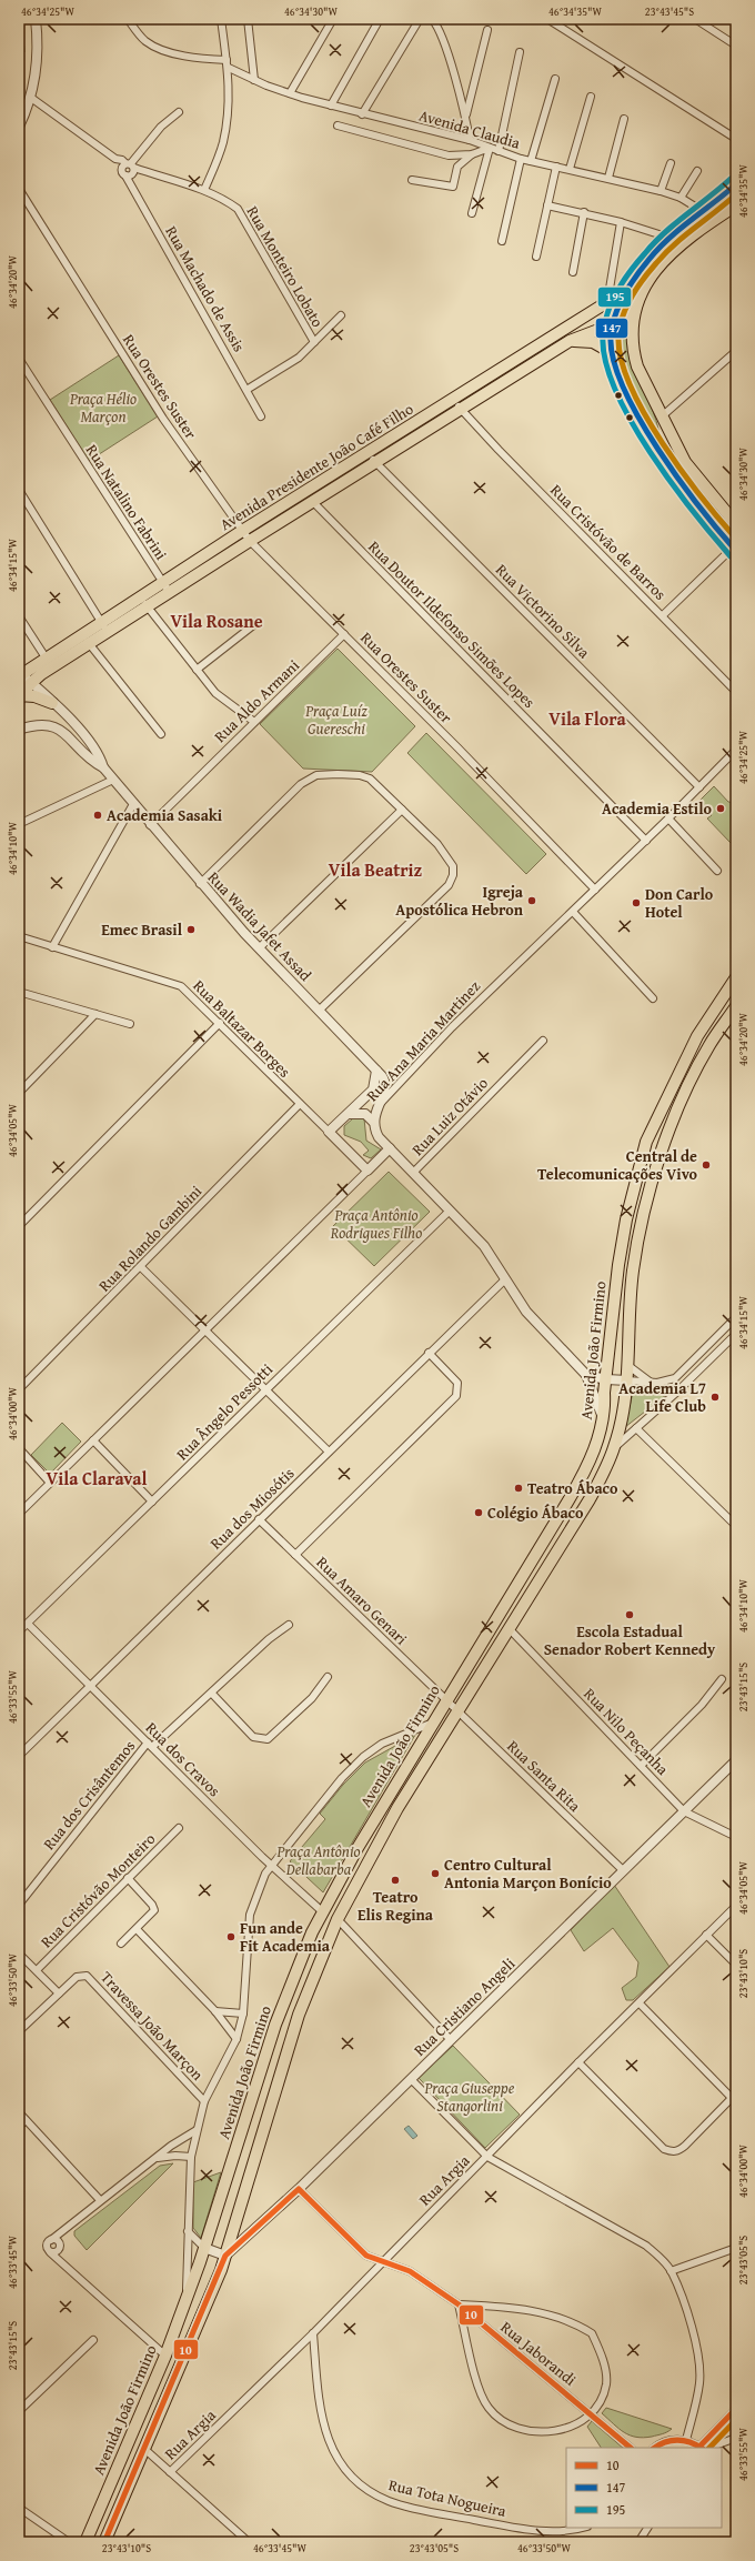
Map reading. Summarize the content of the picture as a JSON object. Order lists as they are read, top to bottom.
{
  "streets": {
    "main road": ["Avenida Presidente João Café Filho", "Avenida João Firmino"],
    "street": [
      "Avenida Claudia",
      "Rua Monteiro Lobato",
      "Rua Machado de Assis",
      "Rua Orestes Suster",
      "Rua Natalino Fabrini",
      "Rua Cristóvão de Barros",
      "Rua Victorino Silva",
      "Rua Doutor Ildefonso Simões Lopes",
      "Rua Aldo Armani",
      "Rua Wadia Jafet Assad",
      "Rua Baltazar Borges",
      "Rua Ana Maria Martinez",
      "Rua Luiz Otávio",
      "Rua Rolando Gambini",
      "Rua Ângelo Pessotti",
      "Rua dos Miosótis",
      "Rua Amaro Genari",
      "Rua Nilo Peçanha",
      "Rua dos Cravos",
      "Rua Santa Rita",
      "Rua dos Crisântemos",
      "Rua Cristóvão Monteiro",
      "Rua Cristiano Angeli",
      "Travessa João Marçon",
      "Rua Argia",
      "Rua Jaborandi",
      "Rua Tota Nogueira"
    ]
  },
  "crossings": [
    ["Rua Monteiro Lobato", "Rua Machado de Assis"],
    ["Rua Orestes Suster", "Avenida Presidente João Café Filho"],
    ["Rua Orestes Suster", "Rua Aldo Armani"],
    ["Rua Orestes Suster", "Rua Ana Maria Martinez"],
    ["Avenida Presidente João Café Filho", "Rua Natalino Fabrini"],
    ["Avenida Presidente João Café Filho", "Rua Cristóvão de Barros"],
    ["Avenida Presidente João Café Filho", "Rua Victorino Silva"],
    ["Avenida Presidente João Café Filho", "Rua Doutor Ildefonso Simões Lopes"],
    ["Avenida Presidente João Café Filho", "Rua Wadia Jafet Assad"],
    ["Rua Victorino Silva", "Rua Ana Maria Martinez"],
    ["Rua Doutor Ildefonso Simões Lopes", "Rua Ana Maria Martinez"],
    ["Rua Aldo Armani", "Rua Wadia Jafet Assad"],
    ["Rua Wadia Jafet Assad", "Rua Ana Maria Martinez"],
    ["Rua Baltazar Borges", "Rua Rolando Gambini"],
    ["Rua Ana Maria Martinez", "Rua Luiz Otávio"],
    ["Rua Ana Maria Martinez", "Avenida João Firmino"],
    ["Rua Ana Maria Martinez", "Rua Ângelo Pessotti"],
    ["Rua Ana Maria Martinez", "Rua dos Miosótis"],
    ["Avenida João Firmino", "Rua Amaro Genari"],
    ["Avenida João Firmino", "Rua Nilo Peçanha"],
    ["Avenida João Firmino", "Rua dos Cravos"],
    ["Avenida João Firmino", "Rua Santa Rita"],
    ["Avenida João Firmino", "Rua Cristiano Angeli"],
    ["Rua Ângelo Pessotti", "Rua dos Cravos"],
    ["Rua dos Miosótis", "Rua Amaro Genari"],
    ["Rua dos Miosótis", "Rua dos Cravos"],
    ["Rua Amaro Genari", "Rua Santa Rita"],
    ["Rua Nilo Peçanha", "Rua Cristiano Angeli"],
    ["Rua dos Cravos", "Rua dos Crisântemos"],
    ["Rua Santa Rita", "Rua Cristiano Angeli"],
    ["Rua Cristiano Angeli", "Rua Jaborandi"],
    ["Rua Argia", "Rua Jaborandi"],
    ["Rua Argia", "Rua Tota Nogueira"]
  ],
  "districts": [
    "Vila Rosane",
    "Vila Flora",
    "Vila Beatriz",
    "Vila Claraval"
  ],
  "parks": [
    "Praça Hélio Marçon",
    "Praça Luíz Guereschi",
    "Praça Antônio Rodrigues Filho",
    "Praça Antônio Dellabarba",
    "Praça Giuseppe Stangorlini"
  ],
  "places": [
    "Academia Estilo",
    "Academia Sasaki",
    "Igreja Apostólica Hebron",
    "Don Carlo Hotel",
    "Emec Brasil",
    "Central de Telecomunicações Vivo",
    "Academia L7 Life Club",
    "Teatro Ábaco",
    "Colégio Ábaco",
    "Escola Estadual Senador Robert Kennedy",
    "Centro Cultural Antonia Marçon Bonício",
    "Teatro Elis Regina",
    "Fun ande Fit Academia"
  ],
  "lines": ["transit line 195", "transit line 147", "transit line 10"],
  "legend": ["10", "147", "195"],
  "coordinates": [
    "46°34'25\"W",
    "46°34'30\"W",
    "46°34'35\"W",
    "23°43'45\"S",
    "46°34'20\"W",
    "46°34'15\"W",
    "46°34'10\"W",
    "46°34'05\"W",
    "46°34'00\"W",
    "23°43'15\"S",
    "46°33'55\"W",
    "23°43'10\"S",
    "46°33'50\"W",
    "23°43'05\"S",
    "46°33'45\"W"
  ]
}
